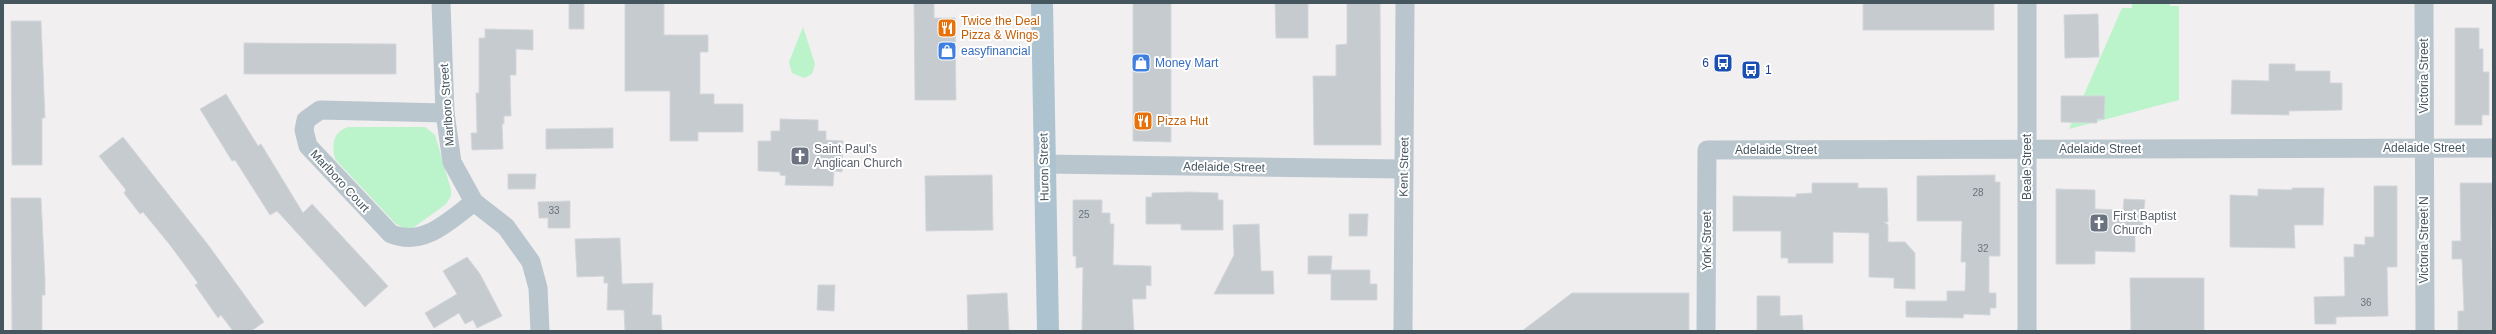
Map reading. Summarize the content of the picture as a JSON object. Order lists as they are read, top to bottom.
{
  "streets": {
    "main road": ["Huron Street"],
    "street": [
      "Victoria Street",
      "Marlboro Street",
      "Adelaide Street",
      "Kent Street",
      "Beale Street",
      "Marlboro Court",
      "Victoria Street N",
      "York Street"
    ]
  },
  "crossings": [
    ["Victoria Street", "Adelaide Street"],
    ["Victoria Street", "Victoria Street N"],
    ["Marlboro Street", "Marlboro Court"],
    ["Adelaide Street", "Huron Street"],
    ["Adelaide Street", "Kent Street"],
    ["Adelaide Street", "Beale Street"],
    ["Adelaide Street", "Victoria Street N"],
    ["Adelaide Street", "York Street"]
  ],
  "places": {
    "restaurant": ["Twice the Deal Pizza & Wings", "Pizza Hut"],
    "shop": ["easyfinancial", "Money Mart"],
    "bus stop": ["6", "1"],
    "church": ["Saint Paul's Anglican Church", "First Baptist Church"]
  },
  "house_numbers": [
    "28",
    "33",
    "25",
    "32",
    "36"
  ]
}
